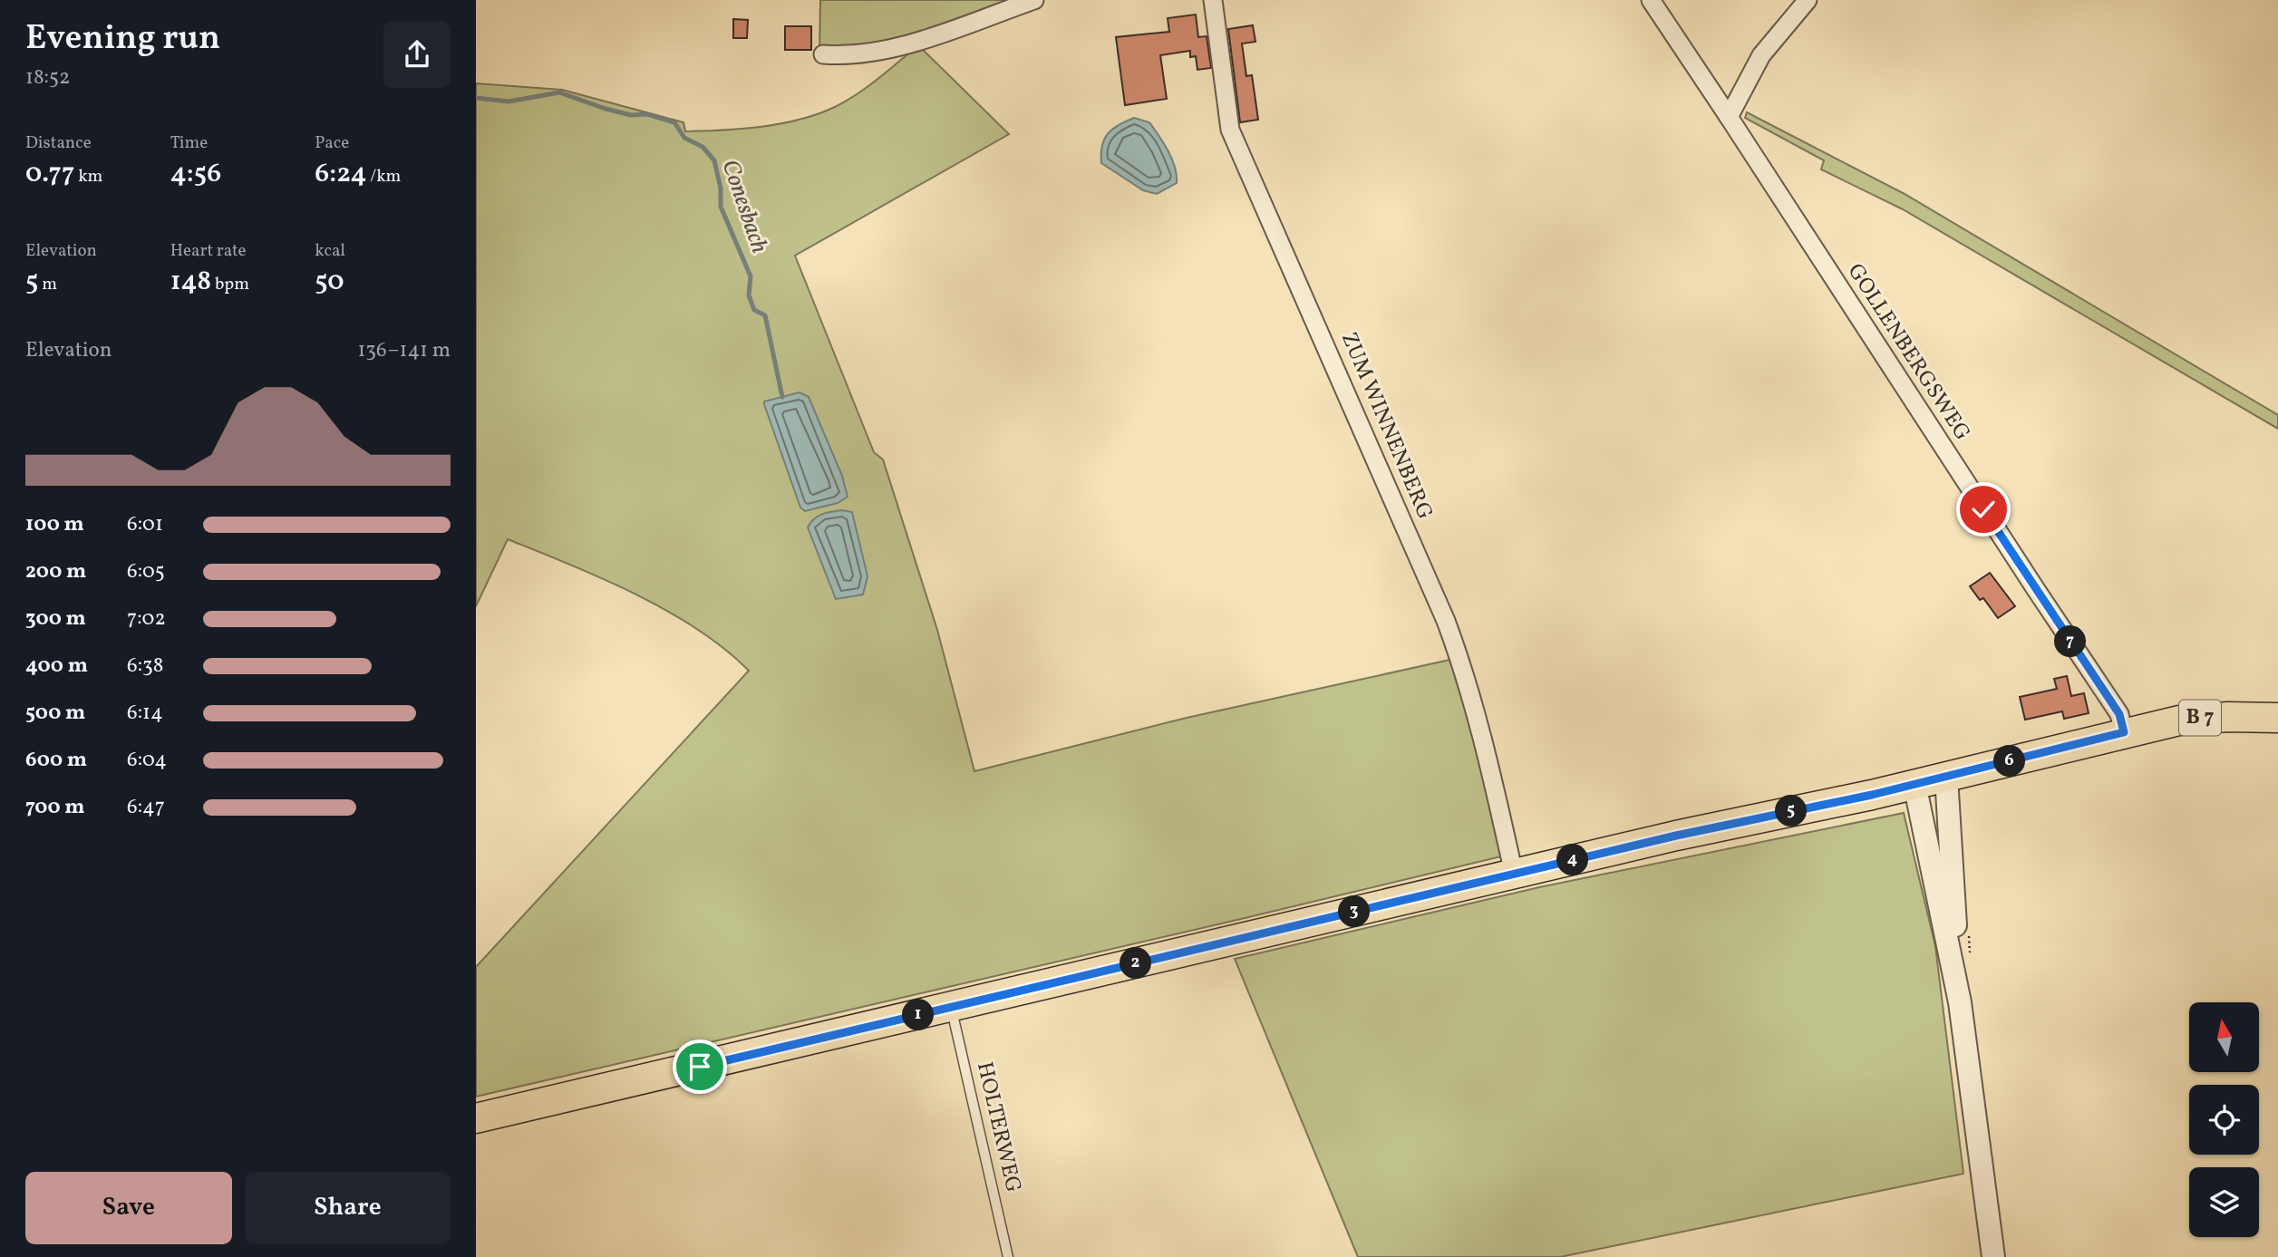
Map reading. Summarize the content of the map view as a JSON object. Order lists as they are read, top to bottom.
{
  "streets": {
    "main road": ["B 7"],
    "street": ["GOLLENBERGSWEG", "ZUM WINNENBERG"],
    "lane": ["HOLTERWEG"]
  },
  "crossings": [
    ["GOLLENBERGSWEG", "B 7"],
    ["ZUM WINNENBERG", "B 7"],
    ["B 7", "HOLTERWEG"]
  ],
  "water": ["Conesbach"],
  "north": "top",
  "page": {
    "heading": ["Evening run", "18:52"],
    "stats": [
      ["Distance", "0.77 km"],
      ["Time", "4:56"],
      ["Pace", "6:24 /km"],
      ["Elevation", "5 m"],
      ["Heart rate", "148 bpm"],
      ["kcal", "50"]
    ],
    "chart": ["Elevation", "136–141 m"],
    "list": [
      {
        "name": "100 m",
        "note": "6:01"
      },
      {
        "name": "200 m",
        "note": "6:05"
      },
      {
        "name": "300 m",
        "note": "7:02"
      },
      {
        "name": "400 m",
        "note": "6:38"
      },
      {
        "name": "500 m",
        "note": "6:14"
      },
      {
        "name": "600 m",
        "note": "6:04"
      },
      {
        "name": "700 m",
        "note": "6:47"
      }
    ],
    "pins": [
      "7",
      "6",
      "5",
      "4",
      "3",
      "2",
      "1"
    ],
    "buttons": ["Save", "Share"]
  }
}
